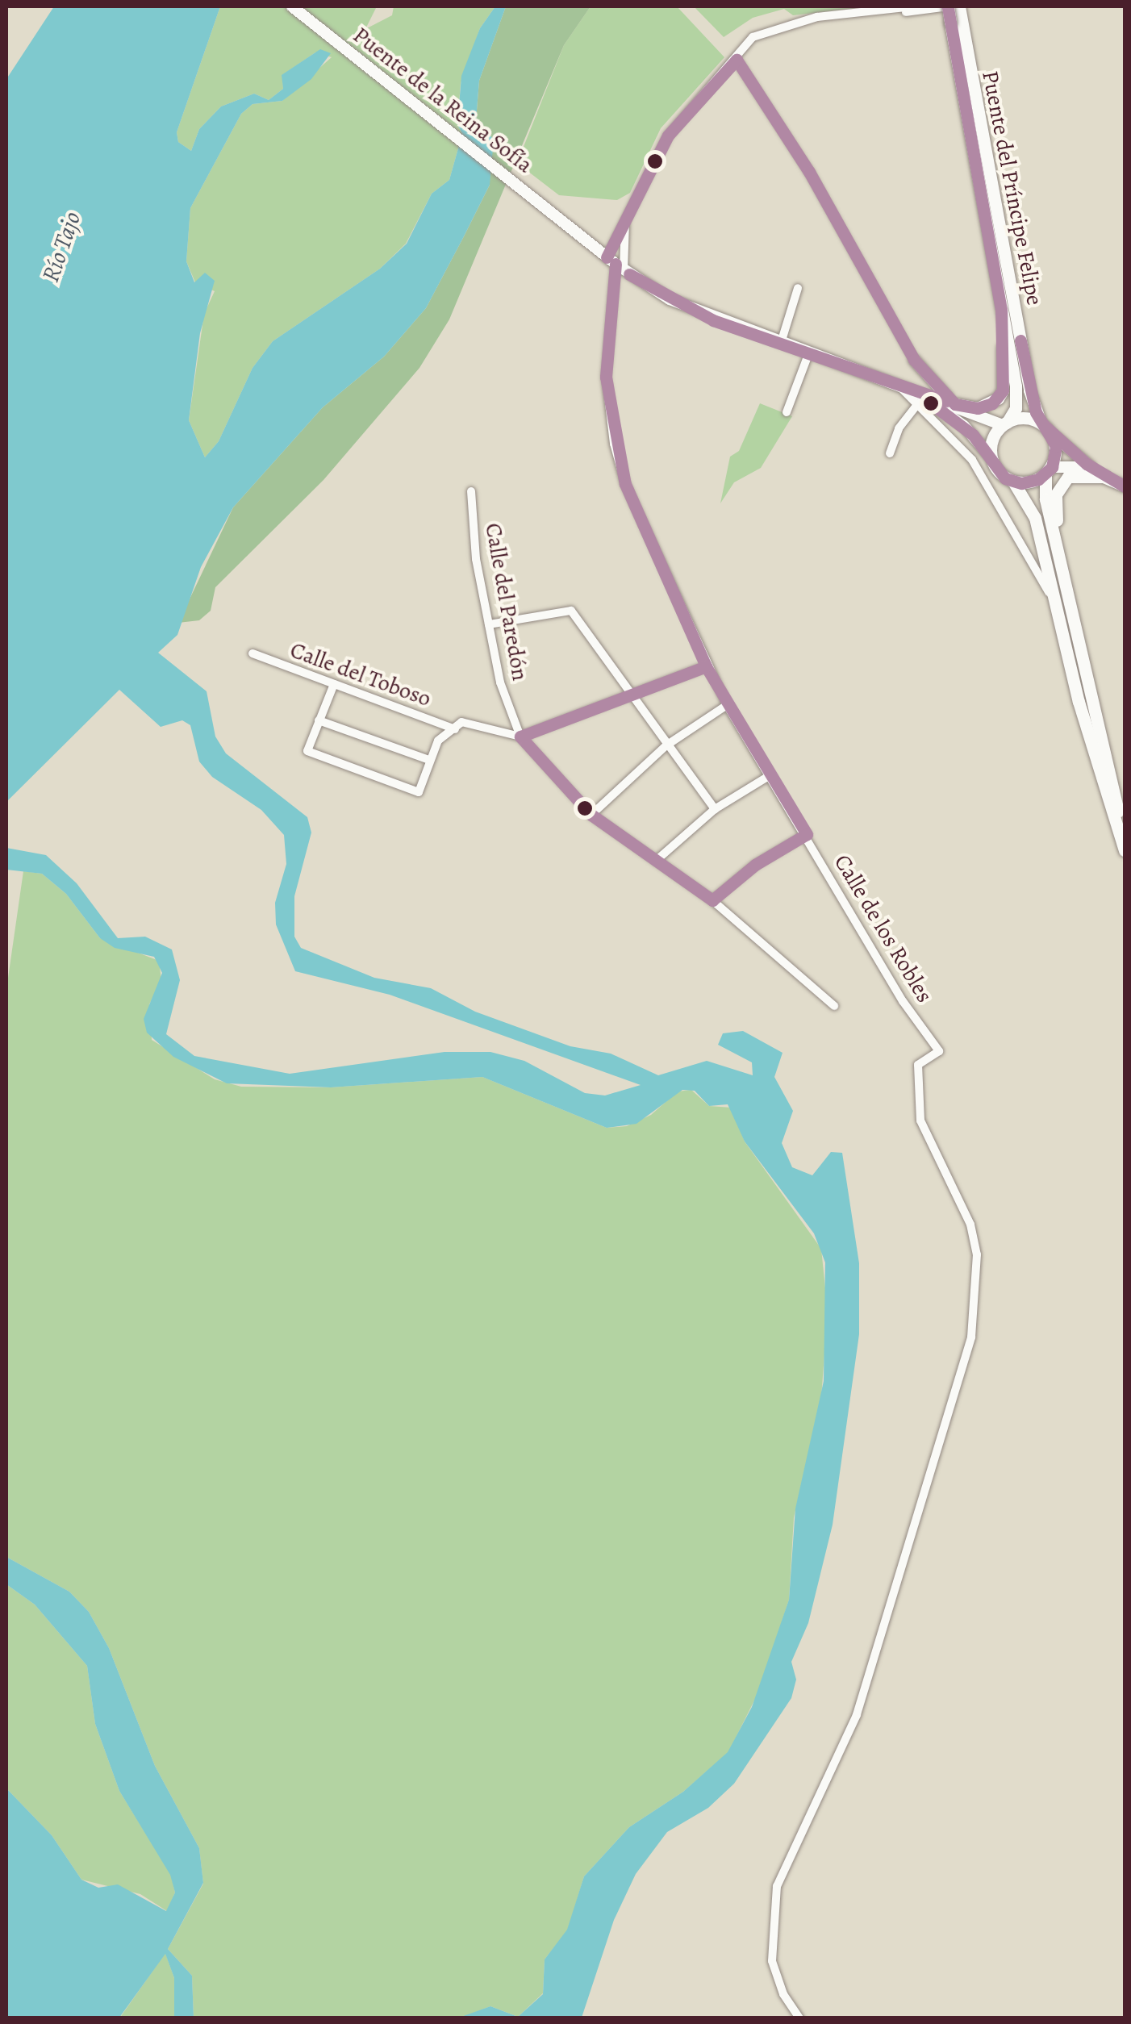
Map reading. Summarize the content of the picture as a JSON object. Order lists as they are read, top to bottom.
{
  "streets": {
    "main road": ["Puente de la Reina Sofía", "Puente del Príncipe Felipe"],
    "street": ["Calle del Paredón", "Calle del Toboso", "Calle de los Robles"]
  },
  "crossings": [
    ["Puente de la Reina Sofía", "Calle de los Robles"]
  ],
  "water": ["Río Tajo"]
}
